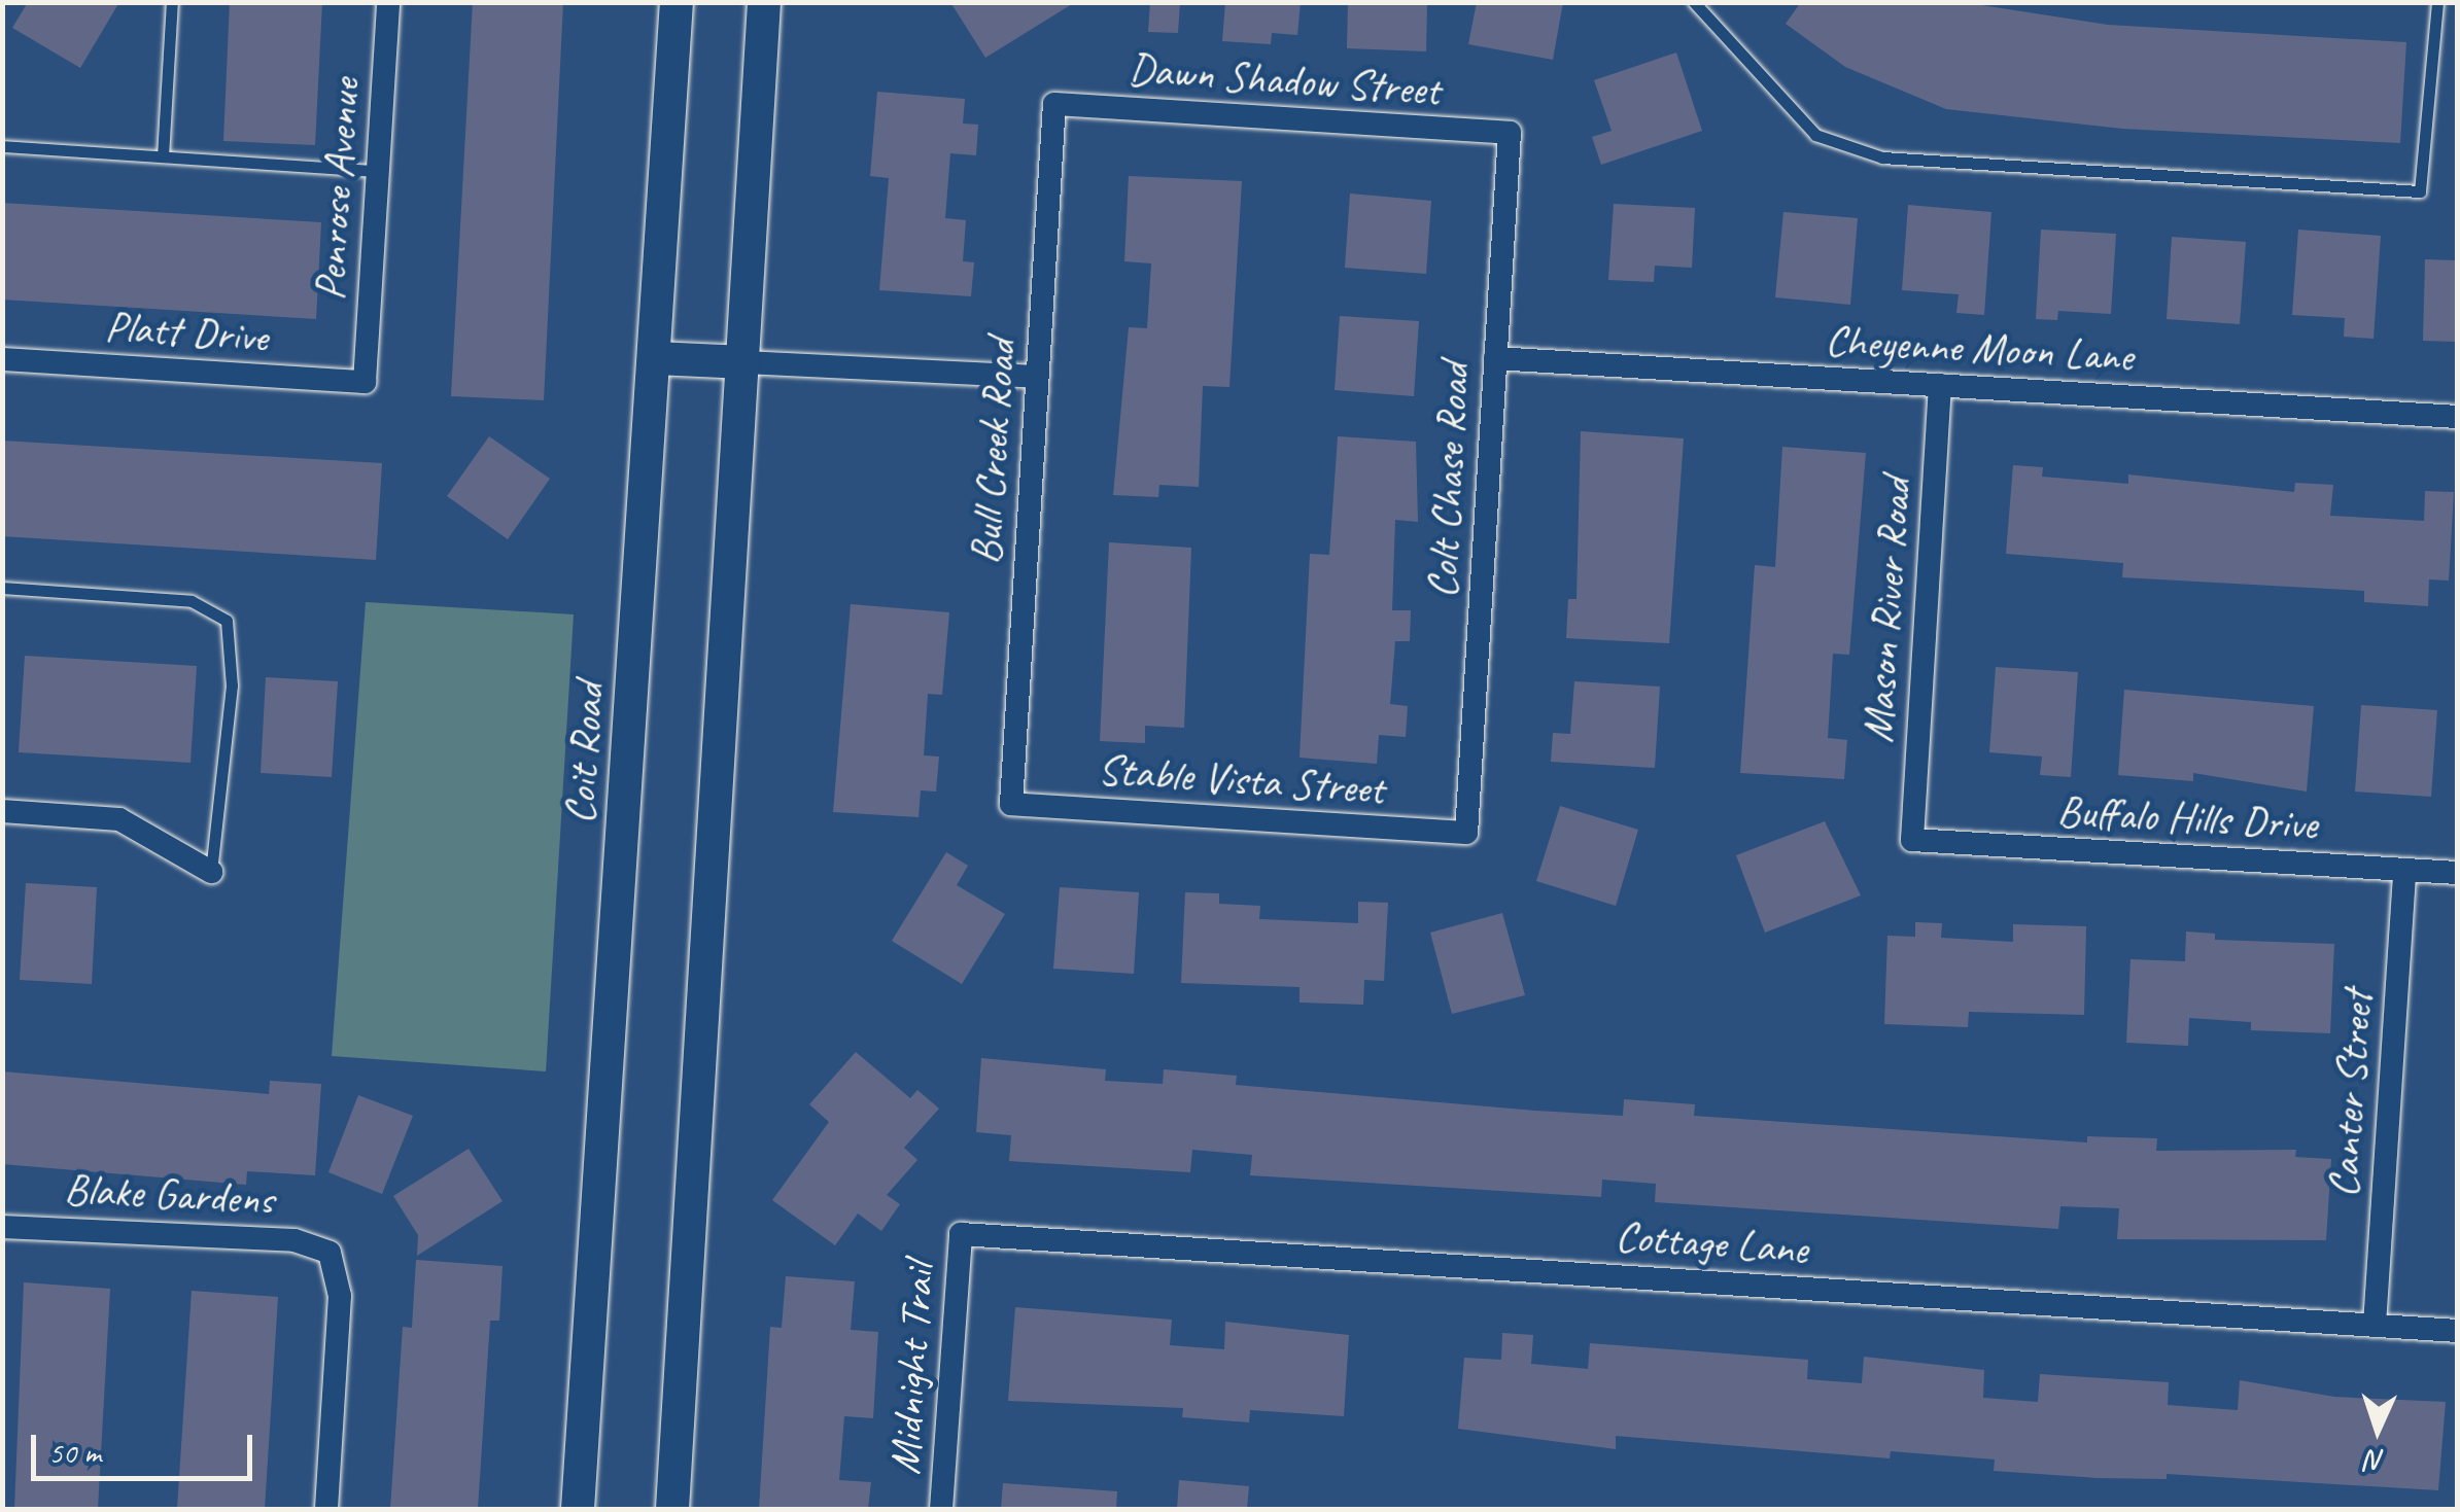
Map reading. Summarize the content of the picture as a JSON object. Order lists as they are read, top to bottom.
{
  "streets": {
    "main road": ["Coit Road"],
    "street": [
      "Dawn Shadow Street",
      "Penrose Avenue",
      "Platt Drive",
      "Cheyenne Moon Lane",
      "Bull Creek Road",
      "Colt Chase Road",
      "Mason River Road",
      "Stable Vista Street",
      "Buffalo Hills Drive",
      "Canter Street",
      "Blake Gardens",
      "Cottage Lane",
      "Midnight Trail"
    ]
  },
  "crossings": [
    ["Dawn Shadow Street", "Bull Creek Road"],
    ["Dawn Shadow Street", "Colt Chase Road"],
    ["Penrose Avenue", "Platt Drive"],
    ["Cheyenne Moon Lane", "Colt Chase Road"],
    ["Cheyenne Moon Lane", "Mason River Road"],
    ["Bull Creek Road", "Stable Vista Street"],
    ["Colt Chase Road", "Stable Vista Street"],
    ["Mason River Road", "Buffalo Hills Drive"],
    ["Buffalo Hills Drive", "Canter Street"],
    ["Canter Street", "Cottage Lane"],
    ["Cottage Lane", "Midnight Trail"]
  ],
  "scale_bar": "50 m",
  "north": "bottom"
}
